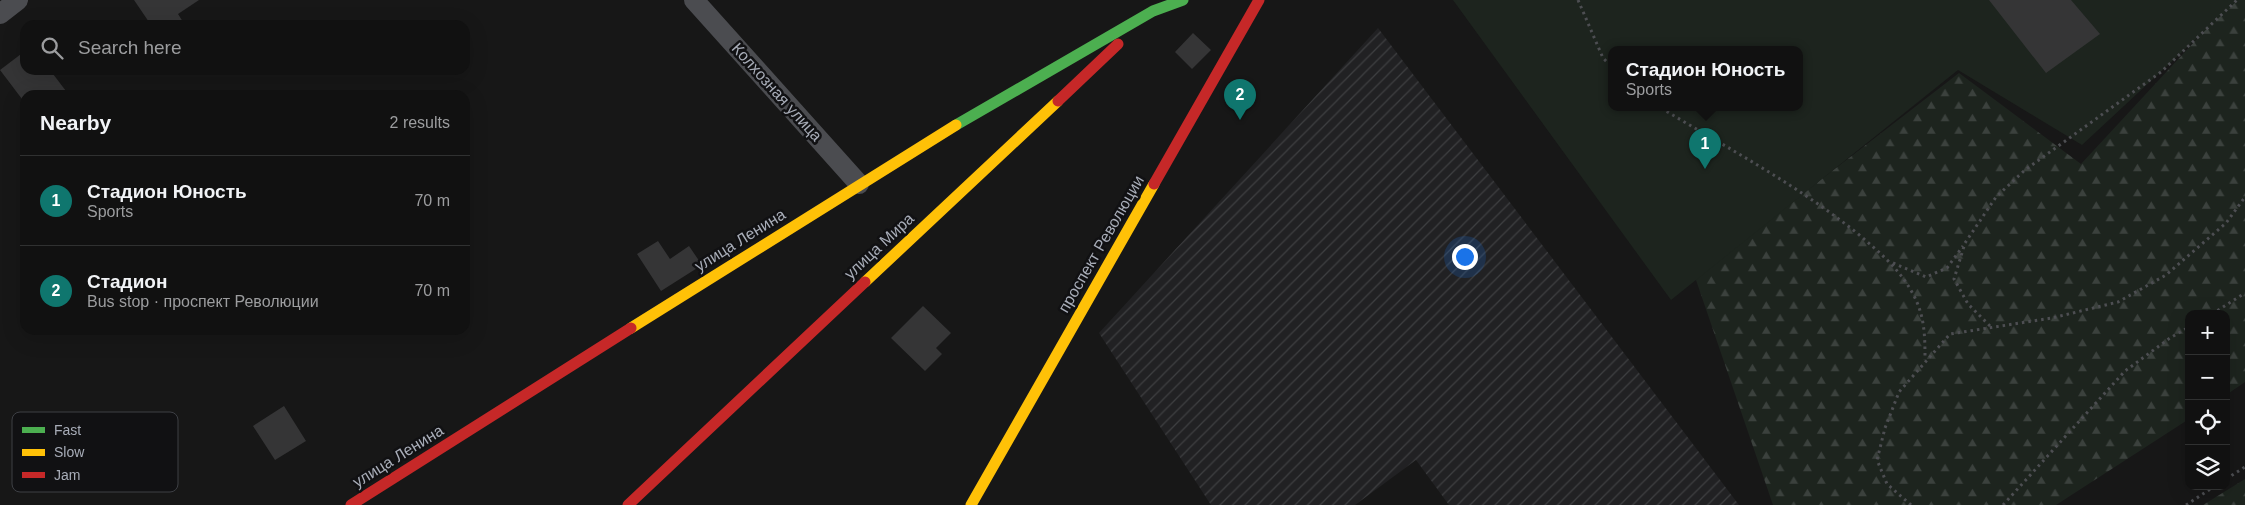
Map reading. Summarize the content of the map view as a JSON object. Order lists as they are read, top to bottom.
{
  "streets": {
    "street": [
      "Колхозная улица",
      "улица Ленина",
      "проспект Революции",
      "улица Мира"
    ]
  },
  "crossings": [
    ["Колхозная улица", "улица Ленина"],
    ["улица Ленина", "улица Мира"]
  ],
  "legend": ["Fast", "Slow", "Jam"],
  "page": {
    "search": "Search here",
    "popup": ["Стадион Юность", "Sports"],
    "pins": ["2", "1"],
    "heading": ["Nearby", "2 results"],
    "list": [
      {
        "mark": "1",
        "name": "Стадион Юность",
        "note": "Sports",
        "value": "70 m"
      },
      {
        "mark": "2",
        "name": "Стадион",
        "note": "Bus stop · проспект Революции",
        "value": "70 m"
      }
    ],
    "map_buttons": ["+", "−"]
  }
}
